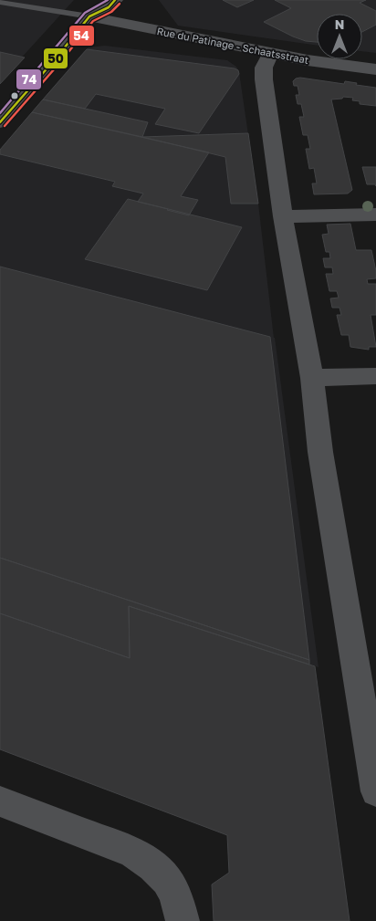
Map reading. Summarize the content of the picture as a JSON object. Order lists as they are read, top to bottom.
{
  "streets": {
    "street": ["Rue du Patinage - Schaatsstraat"]
  },
  "lines": ["transit line 50", "transit line 74", "transit line 54"],
  "north": "top"
}
